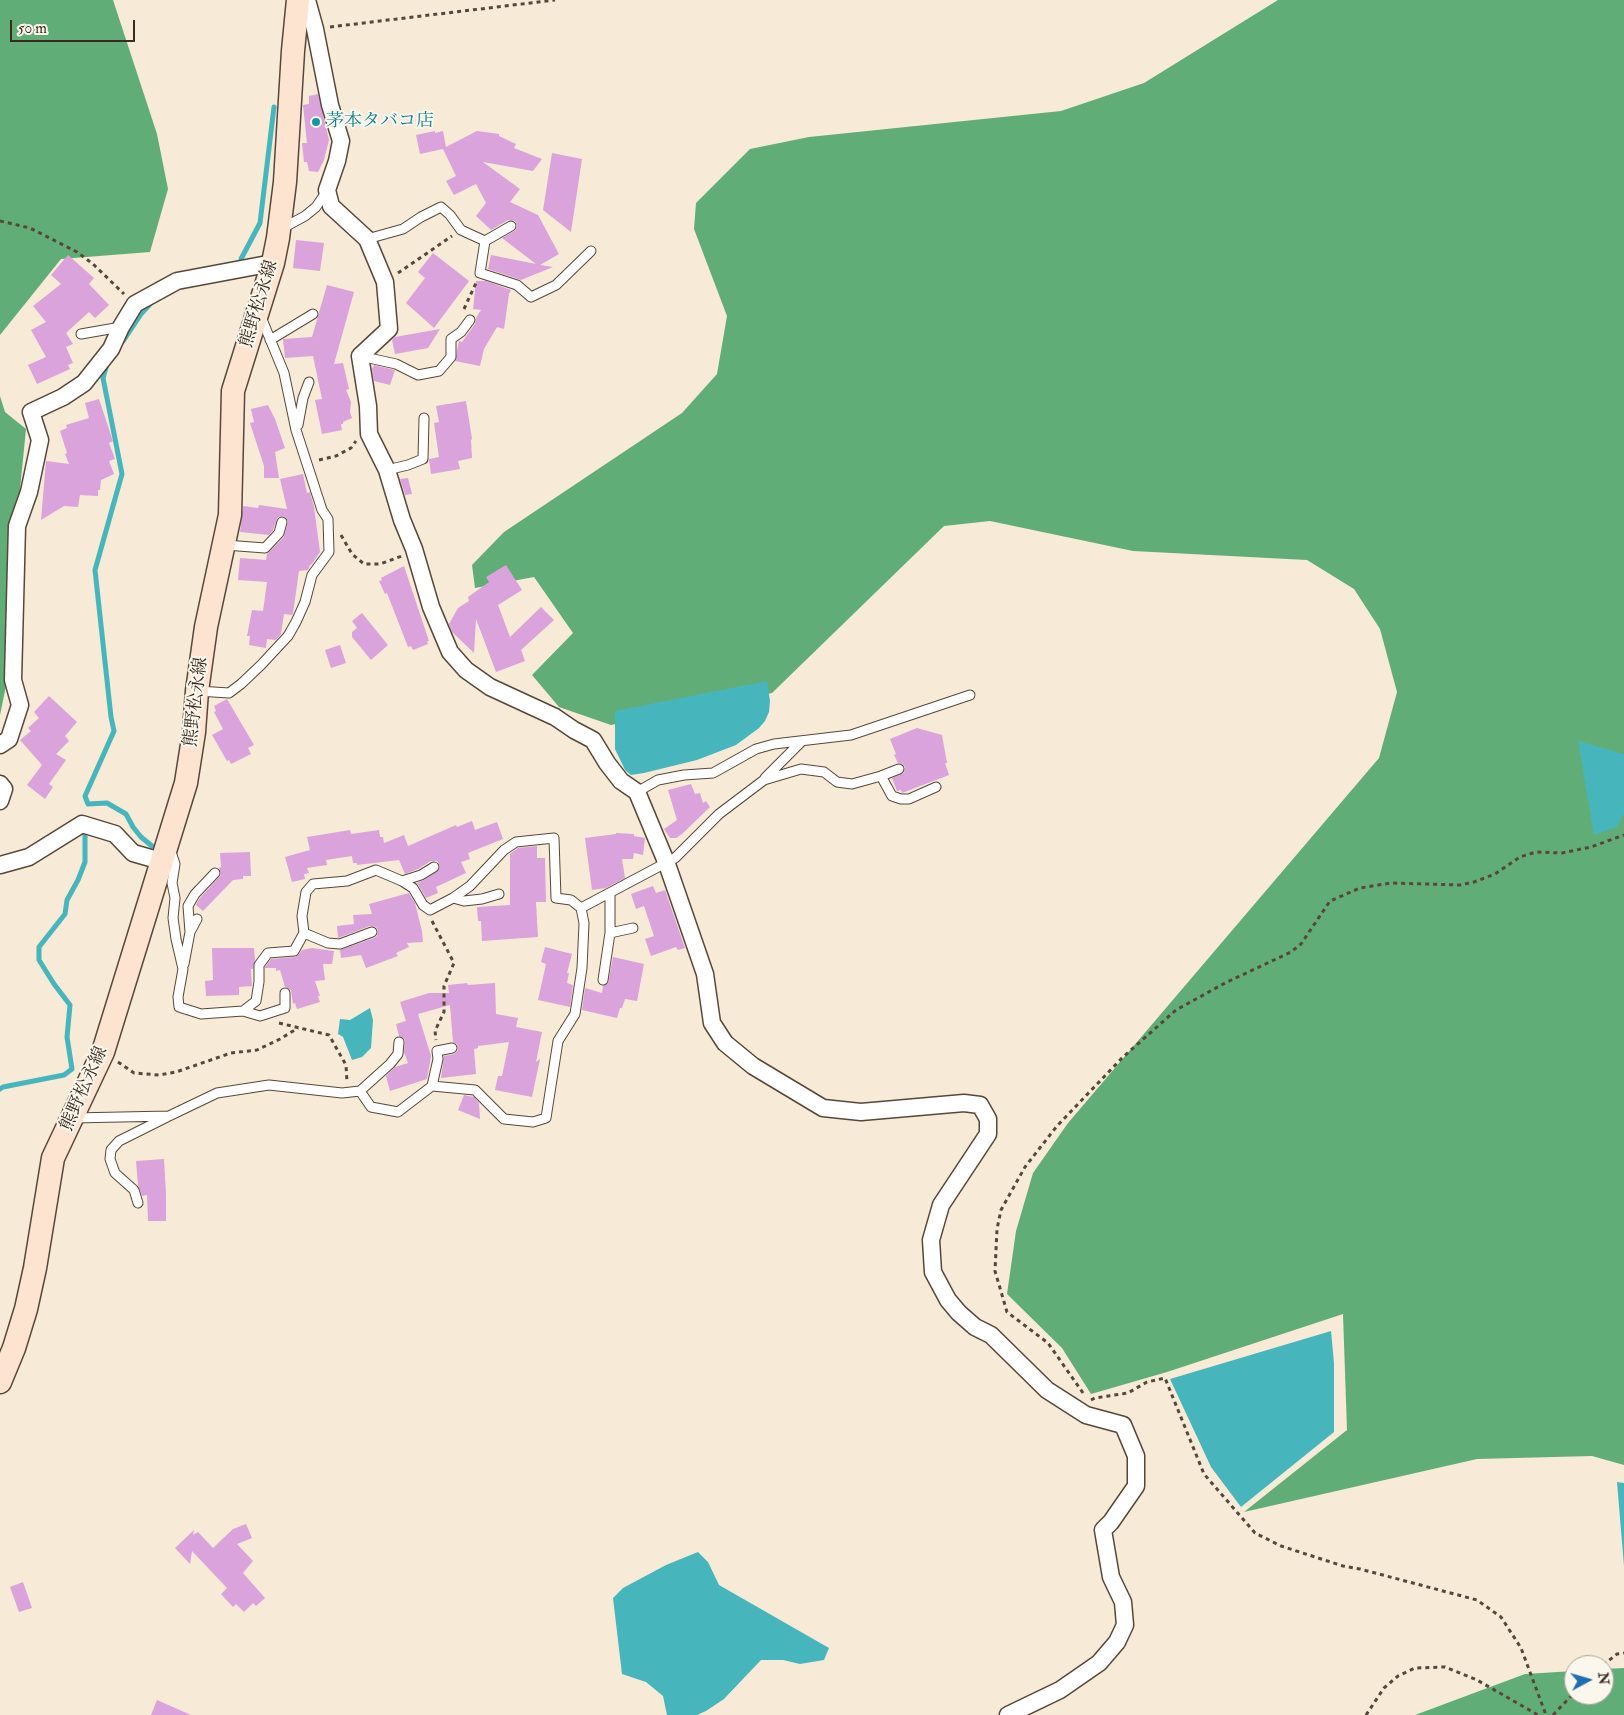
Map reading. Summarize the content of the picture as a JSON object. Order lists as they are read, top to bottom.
{
  "streets": {
    "main road": ["熊野松永線"]
  },
  "places": ["茅本タバコ店"],
  "scale_bar": "50 m",
  "north": "right"
}
